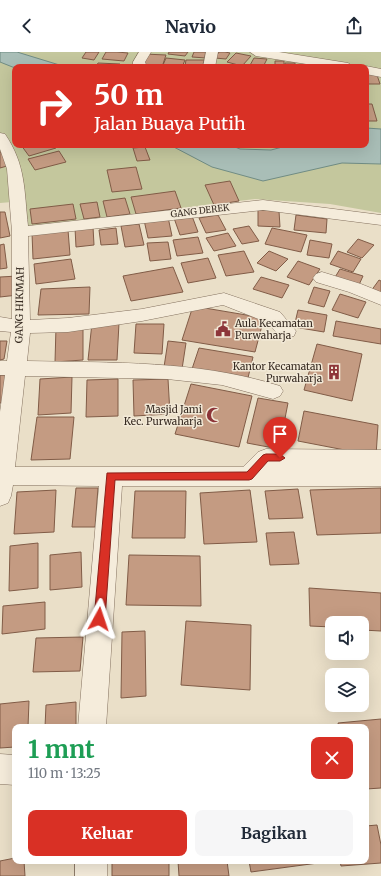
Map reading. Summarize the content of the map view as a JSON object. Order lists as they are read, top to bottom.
{
  "streets": {
    "street": ["GANG DEREK", "GANG HIKMAH"]
  },
  "crossings": [
    ["GANG DEREK", "GANG HIKMAH"]
  ],
  "places": {
    "public building": ["Aula Kecamatan Purwaharja"],
    "building": ["Kantor Kecamatan Purwaharja"],
    "mosque": ["Masjid Jami Kec. Purwaharja"]
  },
  "page": {
    "header": "Navio",
    "turn": ["50 m", "Jalan Buaya Putih"],
    "heading": ["1 mnt", "110 m · 13:25"],
    "buttons": ["Keluar", "Bagikan"]
  }
}
